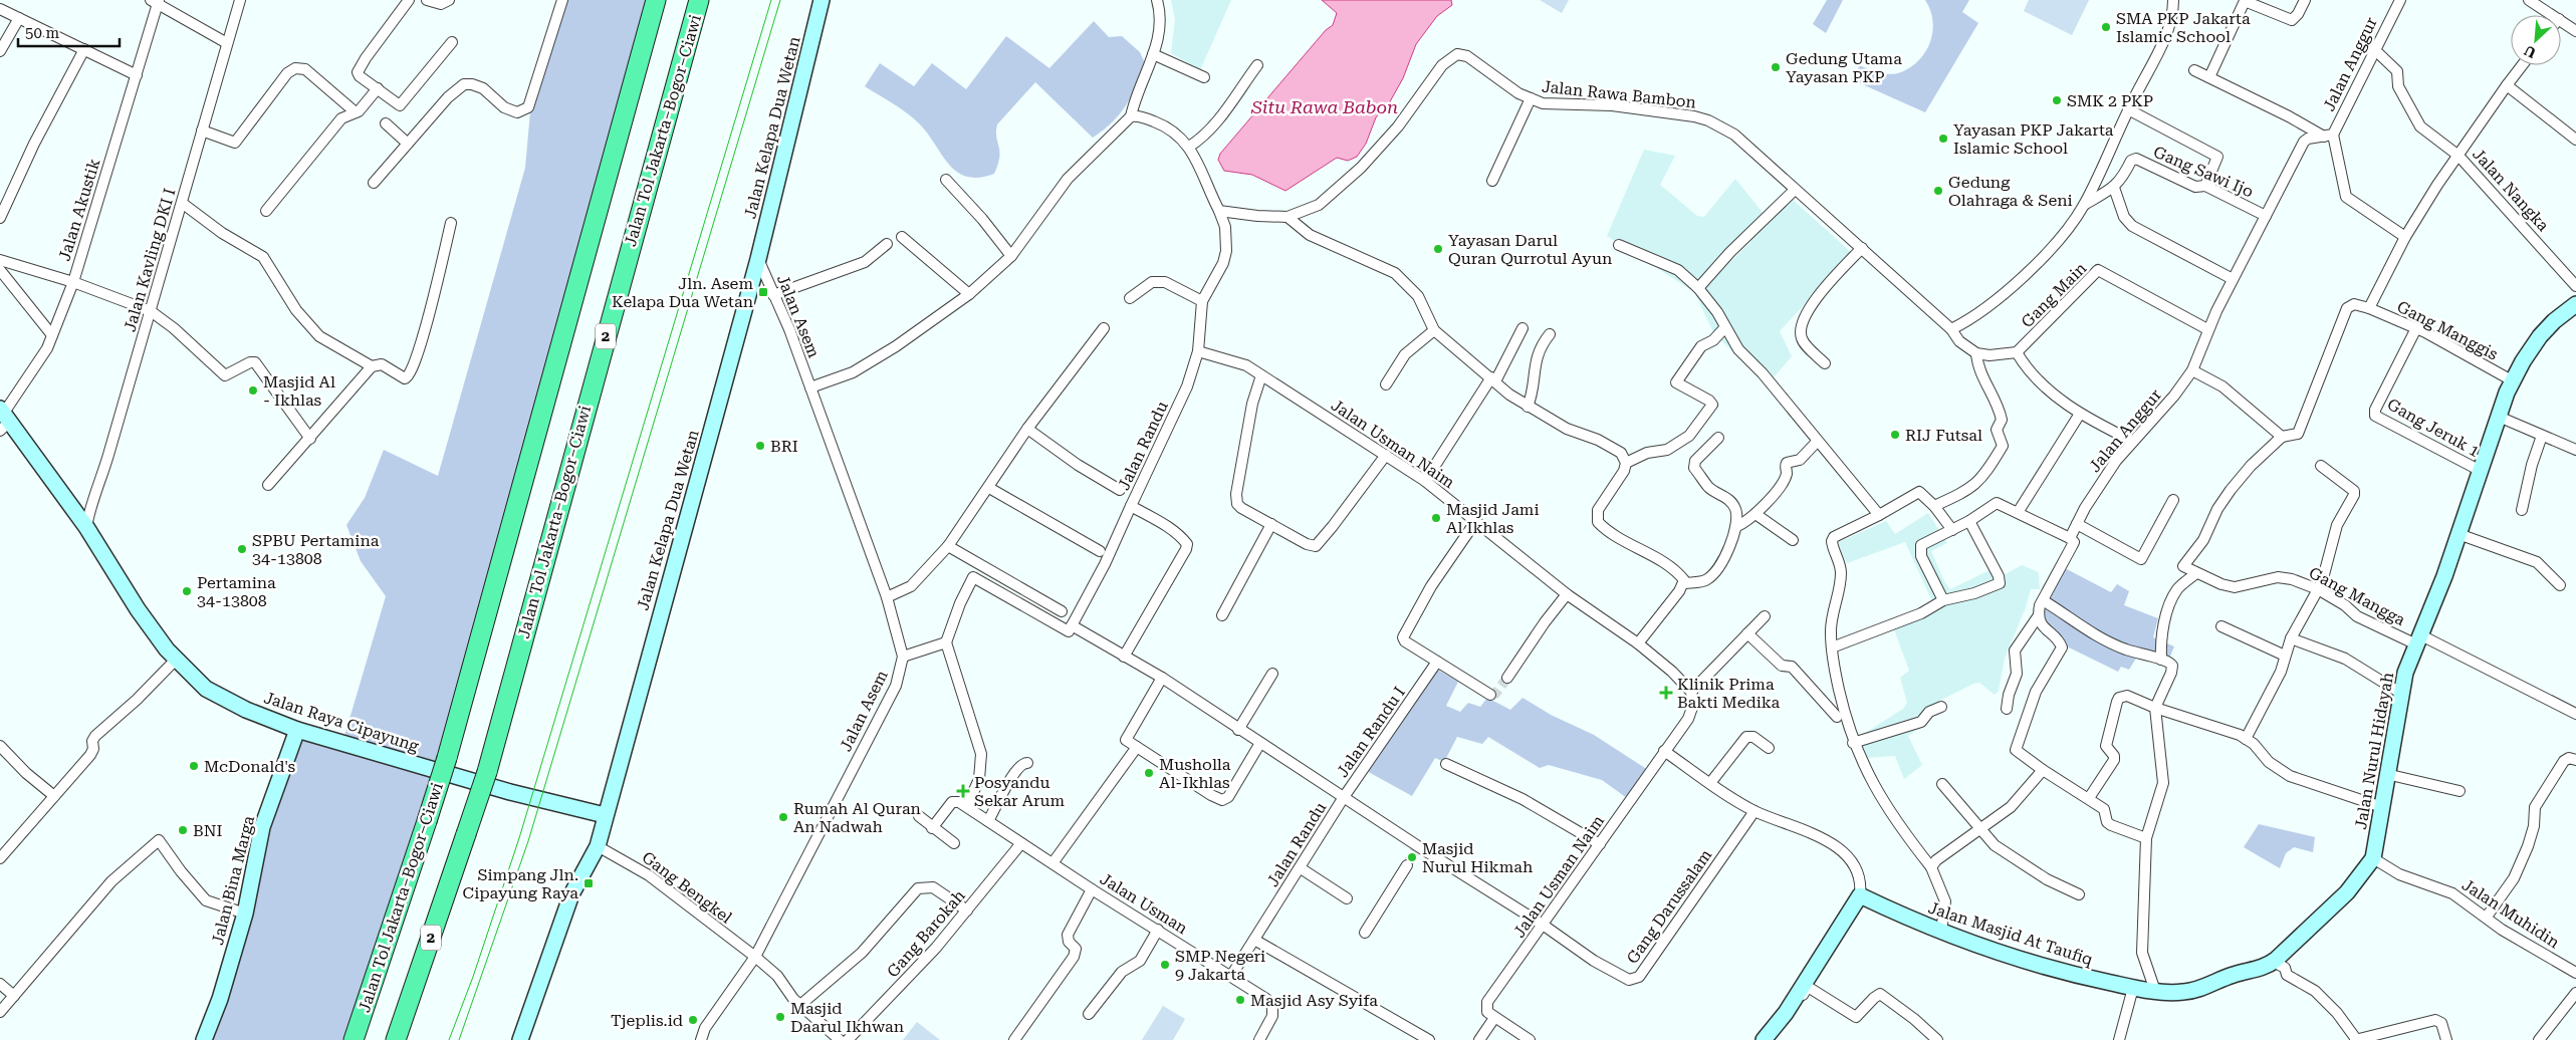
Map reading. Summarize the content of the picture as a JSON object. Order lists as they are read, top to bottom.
{
  "streets": {
    "highway": ["Jalan Tol Jakarta–Bogor–Ciawi", "2"],
    "street": [
      "Jalan Anggur",
      "Jalan Rawa Bambon",
      "Jalan Kelapa Dua Wetan",
      "Gang Sawi Ijo",
      "Jalan Nangka",
      "Jalan Akustik",
      "Jalan Kavling DKI I",
      "Gang Main",
      "Jalan Asem",
      "Gang Manggis",
      "Gang Jeruk 1",
      "Jalan Usman Naim",
      "Jalan Randu",
      "Gang Mangga",
      "Jalan Raya Cipayung",
      "Jalan Randu I",
      "Jalan Nurul Hidayah",
      "Jalan Bina Marga",
      "Gang Bengkel",
      "Jalan Usman",
      "Gang Darussalam",
      "Jalan Muhidin",
      "Gang Barokah",
      "Jalan Masjid At Taufiq"
    ]
  },
  "crossings": [
    ["Jalan Anggur", "Gang Sawi Ijo"],
    ["Jalan Anggur", "Gang Main"],
    ["Jalan Rawa Bambon", "Jalan Randu"],
    ["Jalan Kelapa Dua Wetan", "Jalan Asem"],
    ["Jalan Kelapa Dua Wetan", "Jalan Raya Cipayung"],
    ["Jalan Kelapa Dua Wetan", "Gang Bengkel"],
    ["Jalan Akustik", "Jalan Raya Cipayung"],
    ["Jalan Kavling DKI I", "Jalan Raya Cipayung"],
    ["Jalan Asem", "Gang Bengkel"],
    ["Gang Manggis", "Gang Jeruk 1"],
    ["Gang Manggis", "Jalan Nurul Hidayah"],
    ["Gang Jeruk 1", "Jalan Nurul Hidayah"],
    ["Jalan Usman Naim", "Jalan Randu"],
    ["Jalan Usman Naim", "Jalan Randu I"],
    ["Jalan Usman Naim", "Gang Darussalam"],
    ["Jalan Randu", "Jalan Randu I"],
    ["Jalan Randu", "Jalan Usman"],
    ["Gang Mangga", "Jalan Nurul Hidayah"],
    ["Jalan Raya Cipayung", "Jalan Bina Marga"],
    ["Jalan Randu I", "Gang Darussalam"],
    ["Jalan Nurul Hidayah", "Jalan Muhidin"],
    ["Jalan Nurul Hidayah", "Jalan Masjid At Taufiq"],
    ["Jalan Usman", "Gang Barokah"]
  ],
  "water": ["Situ Rawa Babon"],
  "places": {
    "other": [
      "SMA PKP Jakarta Islamic School",
      "Gedung Utama Yayasan PKP",
      "SMK 2 PKP",
      "Yayasan PKP Jakarta Islamic School",
      "Gedung Olahraga & Seni",
      "Yayasan Darul Quran Qurrotul Ayun",
      "Masjid Al - Ikhlas",
      "RIJ Futsal",
      "BRI",
      "Masjid Jami Al Ikhlas",
      "SPBU Pertamina 34-13808",
      "Pertamina 34-13808",
      "McDonald's",
      "Musholla Al-Ikhlas",
      "Rumah Al Quran An Nadwah",
      "BNI",
      "Masjid Nurul Hikmah",
      "SMP Negeri 9 Jakarta",
      "Masjid Asy Syifa",
      "Masjid Daarul Ikhwan",
      "Tjeplis.id"
    ],
    "transit": ["Jln. Asem Kelapa Dua Wetan", "Simpang Jln. Cipayung Raya"],
    "health": ["Klinik Prima Bakti Medika", "Posyandu Sekar Arum"]
  },
  "scale_bar": "50 m",
  "north": "bottom left"
}
